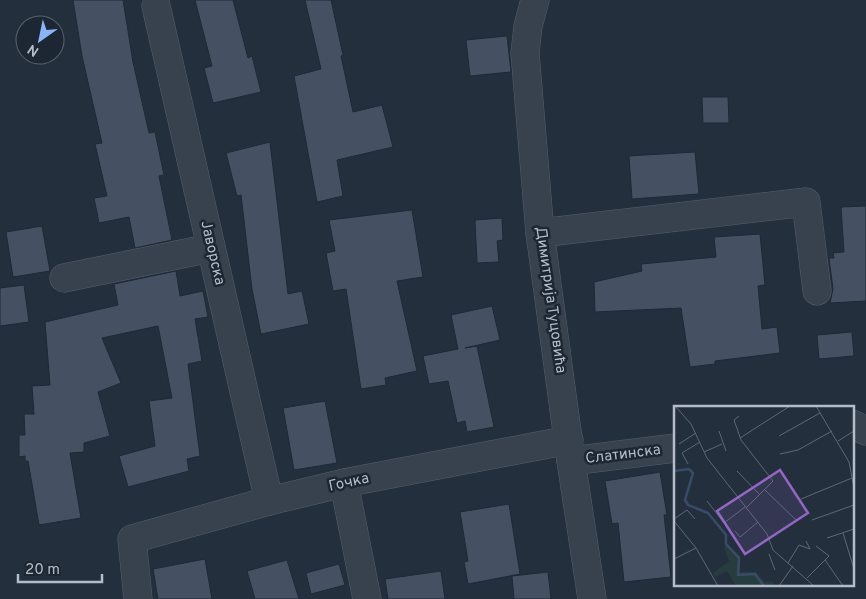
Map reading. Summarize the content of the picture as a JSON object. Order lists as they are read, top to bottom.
{
  "streets": {
    "street": [
      "Јаворска",
      "Димитрија Туцовића",
      "Слатинска",
      "Гочка"
    ]
  },
  "crossings": [
    ["Јаворска", "Гочка"],
    ["Димитрија Туцовића", "Слатинска"],
    ["Димитрија Туцовића", "Гочка"],
    ["Слатинска", "Гочка"]
  ],
  "scale_bar": "20 m",
  "north": "bottom left"
}
